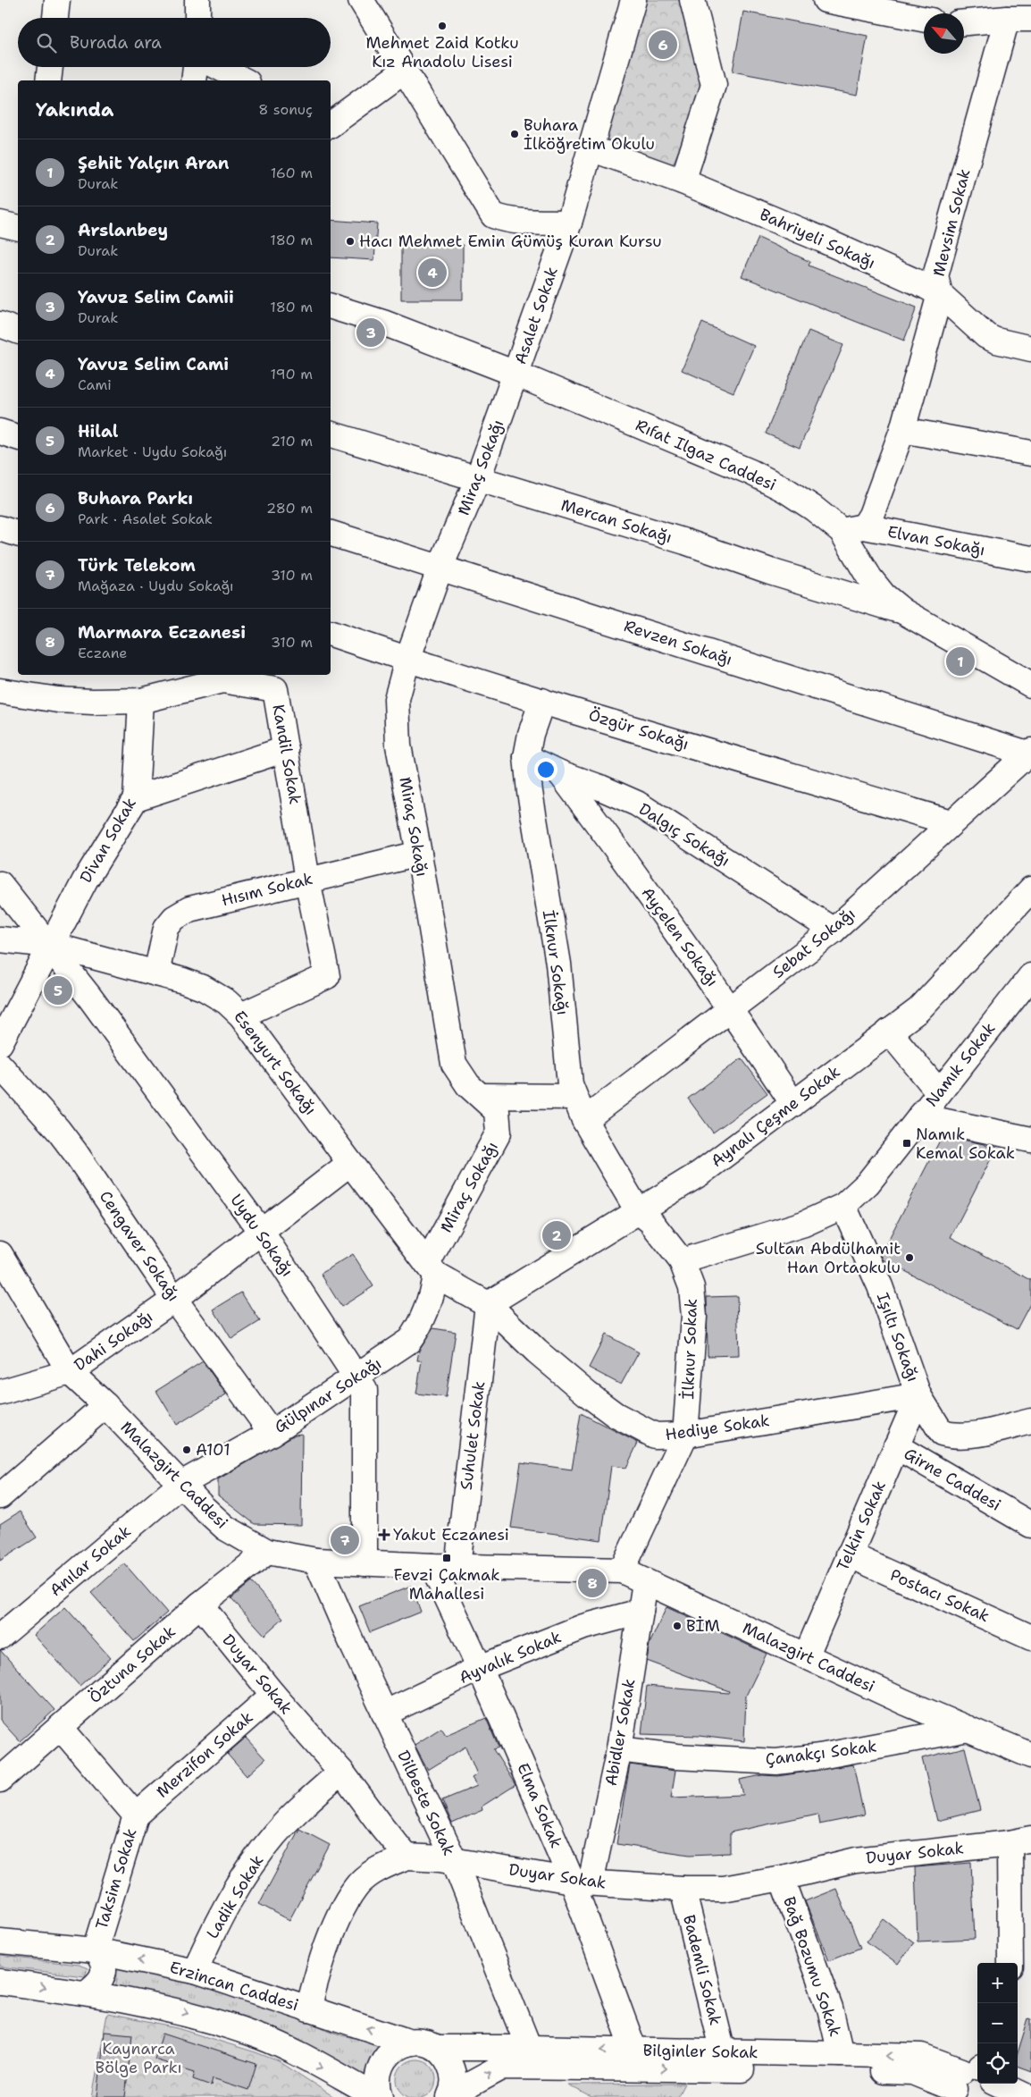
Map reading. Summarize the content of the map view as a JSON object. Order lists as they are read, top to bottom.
{
  "streets": {
    "street": [
      "Mevsim Sokak",
      "Bahriyeli Sokağı",
      "Asalet Sokak",
      "Rıfat Ilgaz Caddesi",
      "Miraç Sokağı",
      "Mercan Sokağı",
      "Elvan Sokağı",
      "Revzen Sokağı",
      "Özgür Sokağı",
      "Kandil Sokak",
      "Dalgıç Sokağı",
      "Divan Sokak",
      "Hısım Sokak",
      "Ayçelen Sokağı",
      "Sebat Sokağı",
      "İlknur Sokağı",
      "Esenyurt Sokağı",
      "Namık Sokak",
      "Aynalı Çeşme Sokak",
      "Uydu Sokağı",
      "Cengaver Sokağı",
      "Işıltı Sokağı",
      "Dahi Sokağı",
      "İlknur Sokak",
      "Gülpınar Sokağı",
      "Hediye Sokak",
      "Suhulet Sokak",
      "Malazgirt Caddesi",
      "Girne Caddesi",
      "Telkin Sokak",
      "Anılar Sokak",
      "Postacı Sokak",
      "Ayvalık Sokak",
      "Öztuna Sokak",
      "Duyar Sokak",
      "Abidler Sokak",
      "Çanakçı Sokak",
      "Merzifon Sokak",
      "Dilbeste Sokak",
      "Elma Sokak",
      "Taksim Sokak",
      "Ladik Sokak",
      "Bağ Bozumu Sokak",
      "Bademli Sokak",
      "Erzincan Caddesi",
      "Bilginler Sokak"
    ]
  },
  "crossings": [
    ["Mevsim Sokak", "Bahriyeli Sokağı"],
    ["Mevsim Sokak", "Rıfat Ilgaz Caddesi"],
    ["Mevsim Sokak", "Elvan Sokağı"],
    ["Bahriyeli Sokağı", "Asalet Sokak"],
    ["Asalet Sokak", "Rıfat Ilgaz Caddesi"],
    ["Asalet Sokak", "Miraç Sokağı"],
    ["Rıfat Ilgaz Caddesi", "Miraç Sokağı"],
    ["Rıfat Ilgaz Caddesi", "Mercan Sokağı"],
    ["Rıfat Ilgaz Caddesi", "Elvan Sokağı"],
    ["Miraç Sokağı", "Mercan Sokağı"],
    ["Miraç Sokağı", "Revzen Sokağı"],
    ["Miraç Sokağı", "Özgür Sokağı"],
    ["Miraç Sokağı", "Hısım Sokak"],
    ["Miraç Sokağı", "Esenyurt Sokağı"],
    ["Miraç Sokağı", "Gülpınar Sokağı"],
    ["Miraç Sokağı", "Hediye Sokak"],
    ["Revzen Sokağı", "Sebat Sokağı"],
    ["Özgür Sokağı", "Sebat Sokağı"],
    ["Özgür Sokağı", "İlknur Sokağı"],
    ["Kandil Sokak", "Divan Sokak"],
    ["Kandil Sokak", "Hısım Sokak"],
    ["Kandil Sokak", "Esenyurt Sokağı"],
    ["Dalgıç Sokağı", "Ayçelen Sokağı"],
    ["Dalgıç Sokağı", "Sebat Sokağı"],
    ["Dalgıç Sokağı", "İlknur Sokağı"],
    ["Divan Sokak", "Esenyurt Sokağı"],
    ["Divan Sokak", "Uydu Sokağı"],
    ["Hısım Sokak", "Esenyurt Sokağı"],
    ["Ayçelen Sokağı", "Sebat Sokağı"],
    ["Ayçelen Sokağı", "Aynalı Çeşme Sokak"],
    ["Sebat Sokağı", "İlknur Sokağı"],
    ["İlknur Sokağı", "Aynalı Çeşme Sokak"],
    ["İlknur Sokağı", "İlknur Sokak"],
    ["Esenyurt Sokağı", "Uydu Sokağı"],
    ["Esenyurt Sokağı", "Dahi Sokağı"],
    ["Esenyurt Sokağı", "Gülpınar Sokağı"],
    ["Esenyurt Sokağı", "Hediye Sokak"],
    ["Namık Sokak", "Işıltı Sokağı"],
    ["Namık Sokak", "İlknur Sokak"],
    ["Aynalı Çeşme Sokak", "İlknur Sokak"],
    ["Aynalı Çeşme Sokak", "Hediye Sokak"],
    ["Aynalı Çeşme Sokak", "Suhulet Sokak"],
    ["Uydu Sokağı", "Dahi Sokağı"],
    ["Uydu Sokağı", "Gülpınar Sokağı"],
    ["Uydu Sokağı", "Malazgirt Caddesi"],
    ["Cengaver Sokağı", "Dahi Sokağı"],
    ["Cengaver Sokağı", "Gülpınar Sokağı"],
    ["Işıltı Sokağı", "Hediye Sokak"],
    ["Işıltı Sokağı", "Telkin Sokak"],
    ["Dahi Sokağı", "Malazgirt Caddesi"],
    ["İlknur Sokak", "Hediye Sokak"],
    ["İlknur Sokak", "Malazgirt Caddesi"],
    ["Gülpınar Sokağı", "Hediye Sokak"],
    ["Gülpınar Sokağı", "Malazgirt Caddesi"],
    ["Gülpınar Sokağı", "Anılar Sokak"],
    ["Hediye Sokak", "Suhulet Sokak"],
    ["Hediye Sokak", "Telkin Sokak"],
    ["Suhulet Sokak", "Malazgirt Caddesi"],
    ["Malazgirt Caddesi", "Telkin Sokak"],
    ["Malazgirt Caddesi", "Anılar Sokak"],
    ["Malazgirt Caddesi", "Öztuna Sokak"],
    ["Malazgirt Caddesi", "Abidler Sokak"],
    ["Malazgirt Caddesi", "Çanakçı Sokak"],
    ["Malazgirt Caddesi", "Dilbeste Sokak"],
    ["Malazgirt Caddesi", "Elma Sokak"],
    ["Girne Caddesi", "Telkin Sokak"],
    ["Telkin Sokak", "Postacı Sokak"],
    ["Ayvalık Sokak", "Abidler Sokak"],
    ["Ayvalık Sokak", "Dilbeste Sokak"],
    ["Ayvalık Sokak", "Elma Sokak"],
    ["Öztuna Sokak", "Duyar Sokak"],
    ["Öztuna Sokak", "Taksim Sokak"],
    ["Duyar Sokak", "Abidler Sokak"],
    ["Duyar Sokak", "Merzifon Sokak"],
    ["Duyar Sokak", "Dilbeste Sokak"],
    ["Duyar Sokak", "Elma Sokak"],
    ["Duyar Sokak", "Ladik Sokak"],
    ["Duyar Sokak", "Bağ Bozumu Sokak"],
    ["Duyar Sokak", "Bademli Sokak"],
    ["Abidler Sokak", "Çanakçı Sokak"],
    ["Abidler Sokak", "Elma Sokak"],
    ["Merzifon Sokak", "Taksim Sokak"],
    ["Dilbeste Sokak", "Bilginler Sokak"],
    ["Elma Sokak", "Bilginler Sokak"],
    ["Taksim Sokak", "Erzincan Caddesi"],
    ["Ladik Sokak", "Erzincan Caddesi"],
    ["Bağ Bozumu Sokak", "Bilginler Sokak"],
    ["Bademli Sokak", "Bilginler Sokak"],
    ["Erzincan Caddesi", "Bilginler Sokak"]
  ],
  "parks": ["Kaynarca Bölge Parkı"],
  "places": {
    "other": [
      "Mehmet Zaid Kotku Kız Anadolu Lisesi",
      "Buhara İlköğretim Okulu",
      "Hacı Mehmet Emin Gümüş Kuran Kursu",
      "Sultan Abdülhamit Han Ortaokulu",
      "A101",
      "BİM"
    ],
    "transit": ["Namık Kemal Sokak", "Fevzi Çakmak Mahallesi"],
    "health": ["Yakut Eczanesi"]
  },
  "north": "top left",
  "page": {
    "search": "Burada ara",
    "pins": [
      "6",
      "4",
      "3",
      "1",
      "5",
      "2",
      "7",
      "8"
    ],
    "heading": ["Yakında", "8 sonuç"],
    "list": [
      {
        "mark": "1",
        "name": "Şehit Yalçın Aran",
        "note": "Durak",
        "value": "160 m"
      },
      {
        "mark": "2",
        "name": "Arslanbey",
        "note": "Durak",
        "value": "180 m"
      },
      {
        "mark": "3",
        "name": "Yavuz Selim Camii",
        "note": "Durak",
        "value": "180 m"
      },
      {
        "mark": "4",
        "name": "Yavuz Selim Cami",
        "note": "Cami",
        "value": "190 m"
      },
      {
        "mark": "5",
        "name": "Hilal",
        "note": "Market · Uydu Sokağı",
        "value": "210 m"
      },
      {
        "mark": "6",
        "name": "Buhara Parkı",
        "note": "Park · Asalet Sokak",
        "value": "280 m"
      },
      {
        "mark": "7",
        "name": "Türk Telekom",
        "note": "Mağaza · Uydu Sokağı",
        "value": "310 m"
      },
      {
        "mark": "8",
        "name": "Marmara Eczanesi",
        "note": "Eczane",
        "value": "310 m"
      }
    ],
    "map_buttons": ["+", "−"]
  }
}
